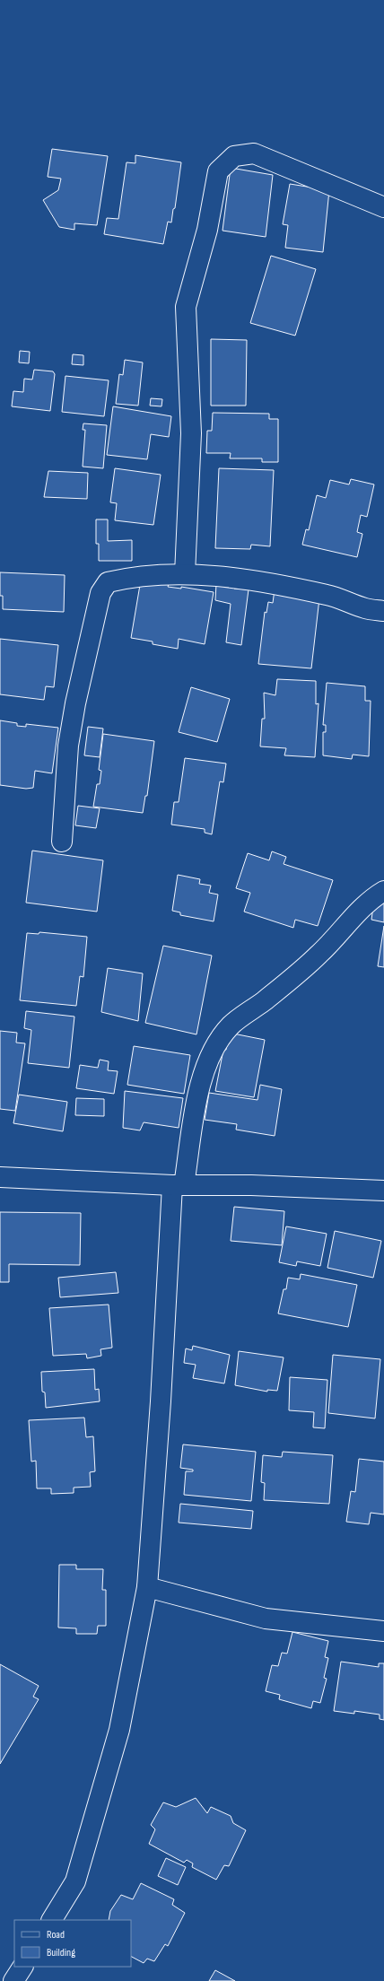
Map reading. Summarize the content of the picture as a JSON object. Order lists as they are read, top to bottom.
{
  "legend": ["Road", "Building"]
}
